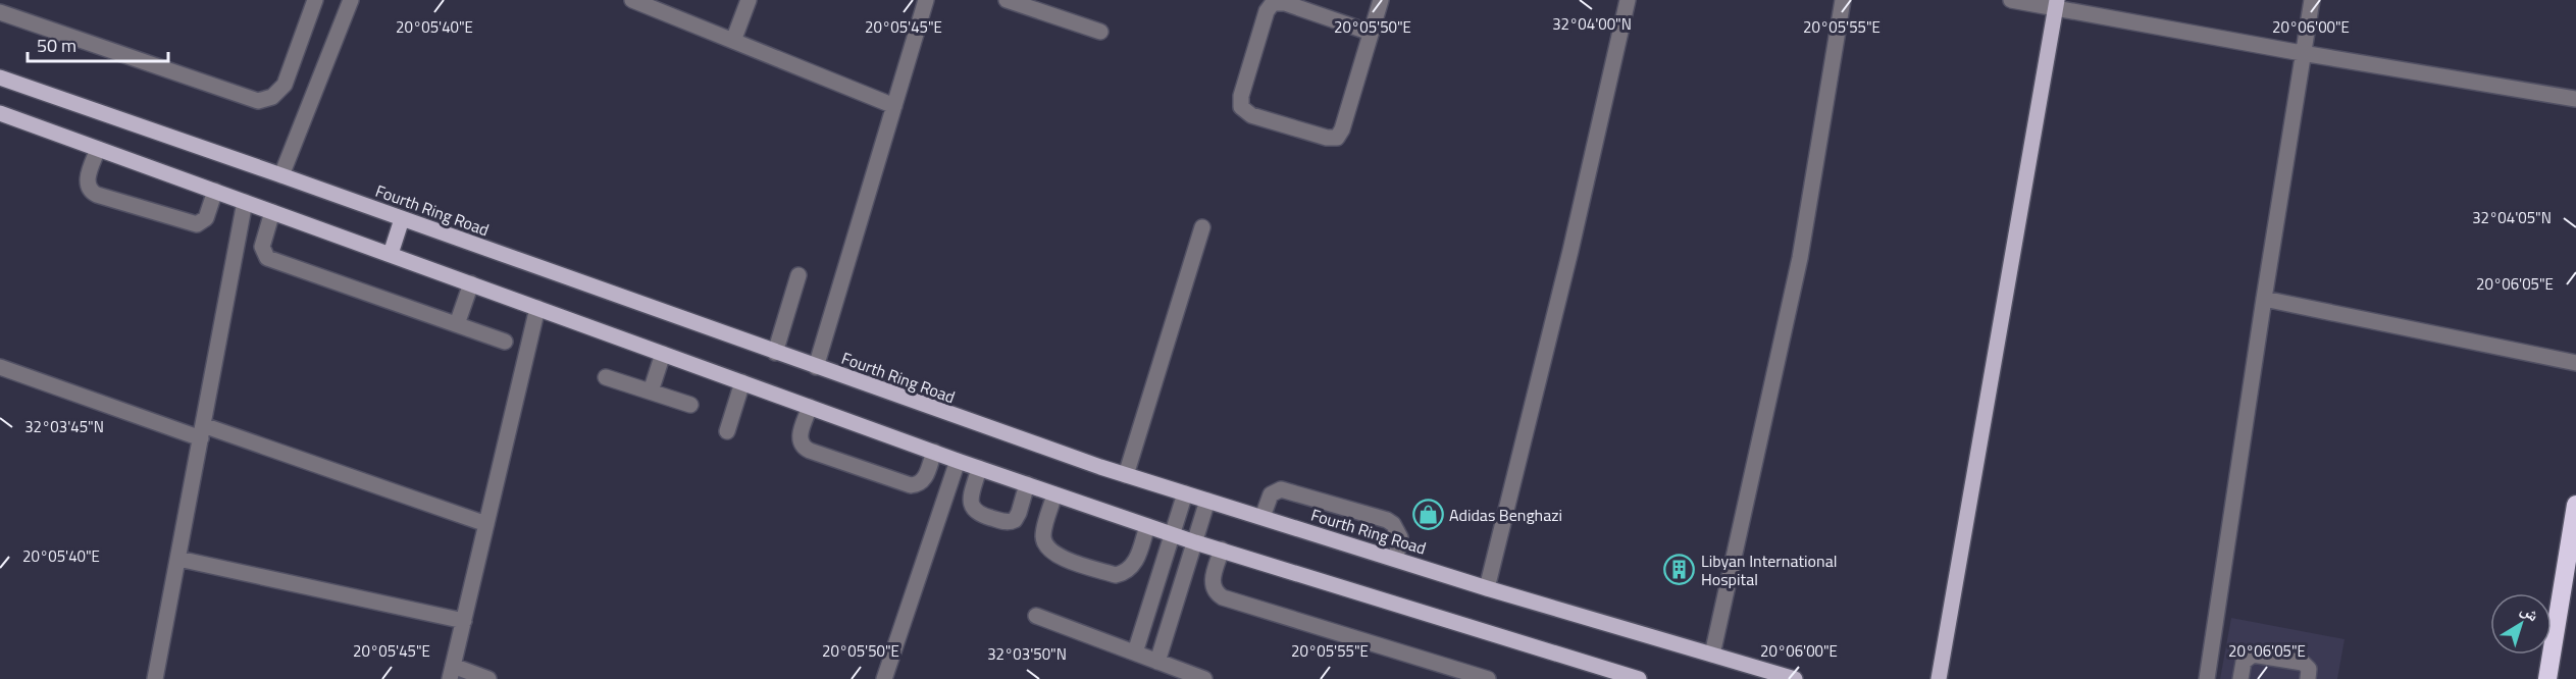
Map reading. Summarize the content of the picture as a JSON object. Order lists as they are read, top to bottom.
{
  "streets": {
    "main road": ["Fourth Ring Road"]
  },
  "places": {
    "shop": ["Adidas Benghazi"],
    "building": ["Libyan International Hospital"]
  },
  "scale_bar": "50 m",
  "north": "top right",
  "coordinates": [
    "32°04'00\"N",
    "20°05'40\"E",
    "20°05'45\"E",
    "20°05'50\"E",
    "20°05'55\"E",
    "20°06'00\"E",
    "32°04'05\"N",
    "20°06'05\"E",
    "32°03'45\"N",
    "32°03'50\"N"
  ]
}
